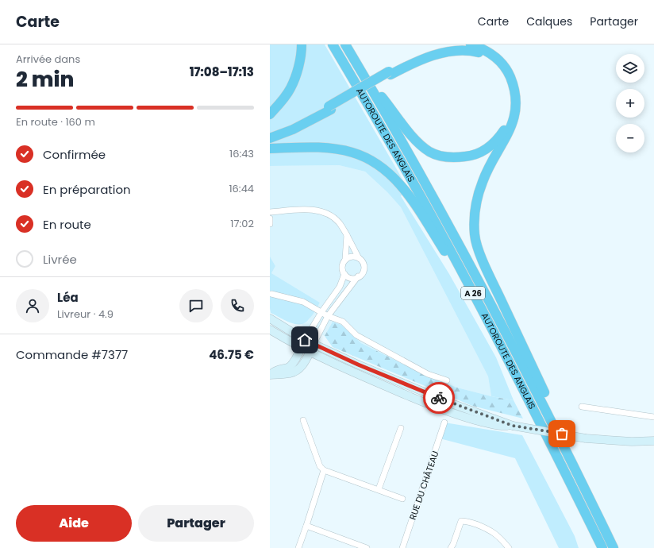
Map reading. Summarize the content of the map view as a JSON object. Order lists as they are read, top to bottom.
{
  "streets": {
    "highway": ["AUTOROUTE DES ANGLAIS", "A 26"],
    "street": ["RUE DU CHÂTEAU"]
  },
  "page": {
    "header": "Carte",
    "nav": ["Carte", "Calques", "Partager"],
    "heading": ["2 min", "Arrivée dans", "17:08–17:13"],
    "panel": [
      "Léa",
      "Livreur · 4.9",
      "Commande #7377",
      "46.75 €"
    ],
    "map_buttons": ["+", "−"],
    "bar": "En route · 160 m",
    "list": [
      ["Confirmée", "16:43"],
      ["En préparation", "16:44"],
      ["En route", "17:02"],
      "Livrée"
    ],
    "buttons": ["Aide", "Partager"]
  }
}
